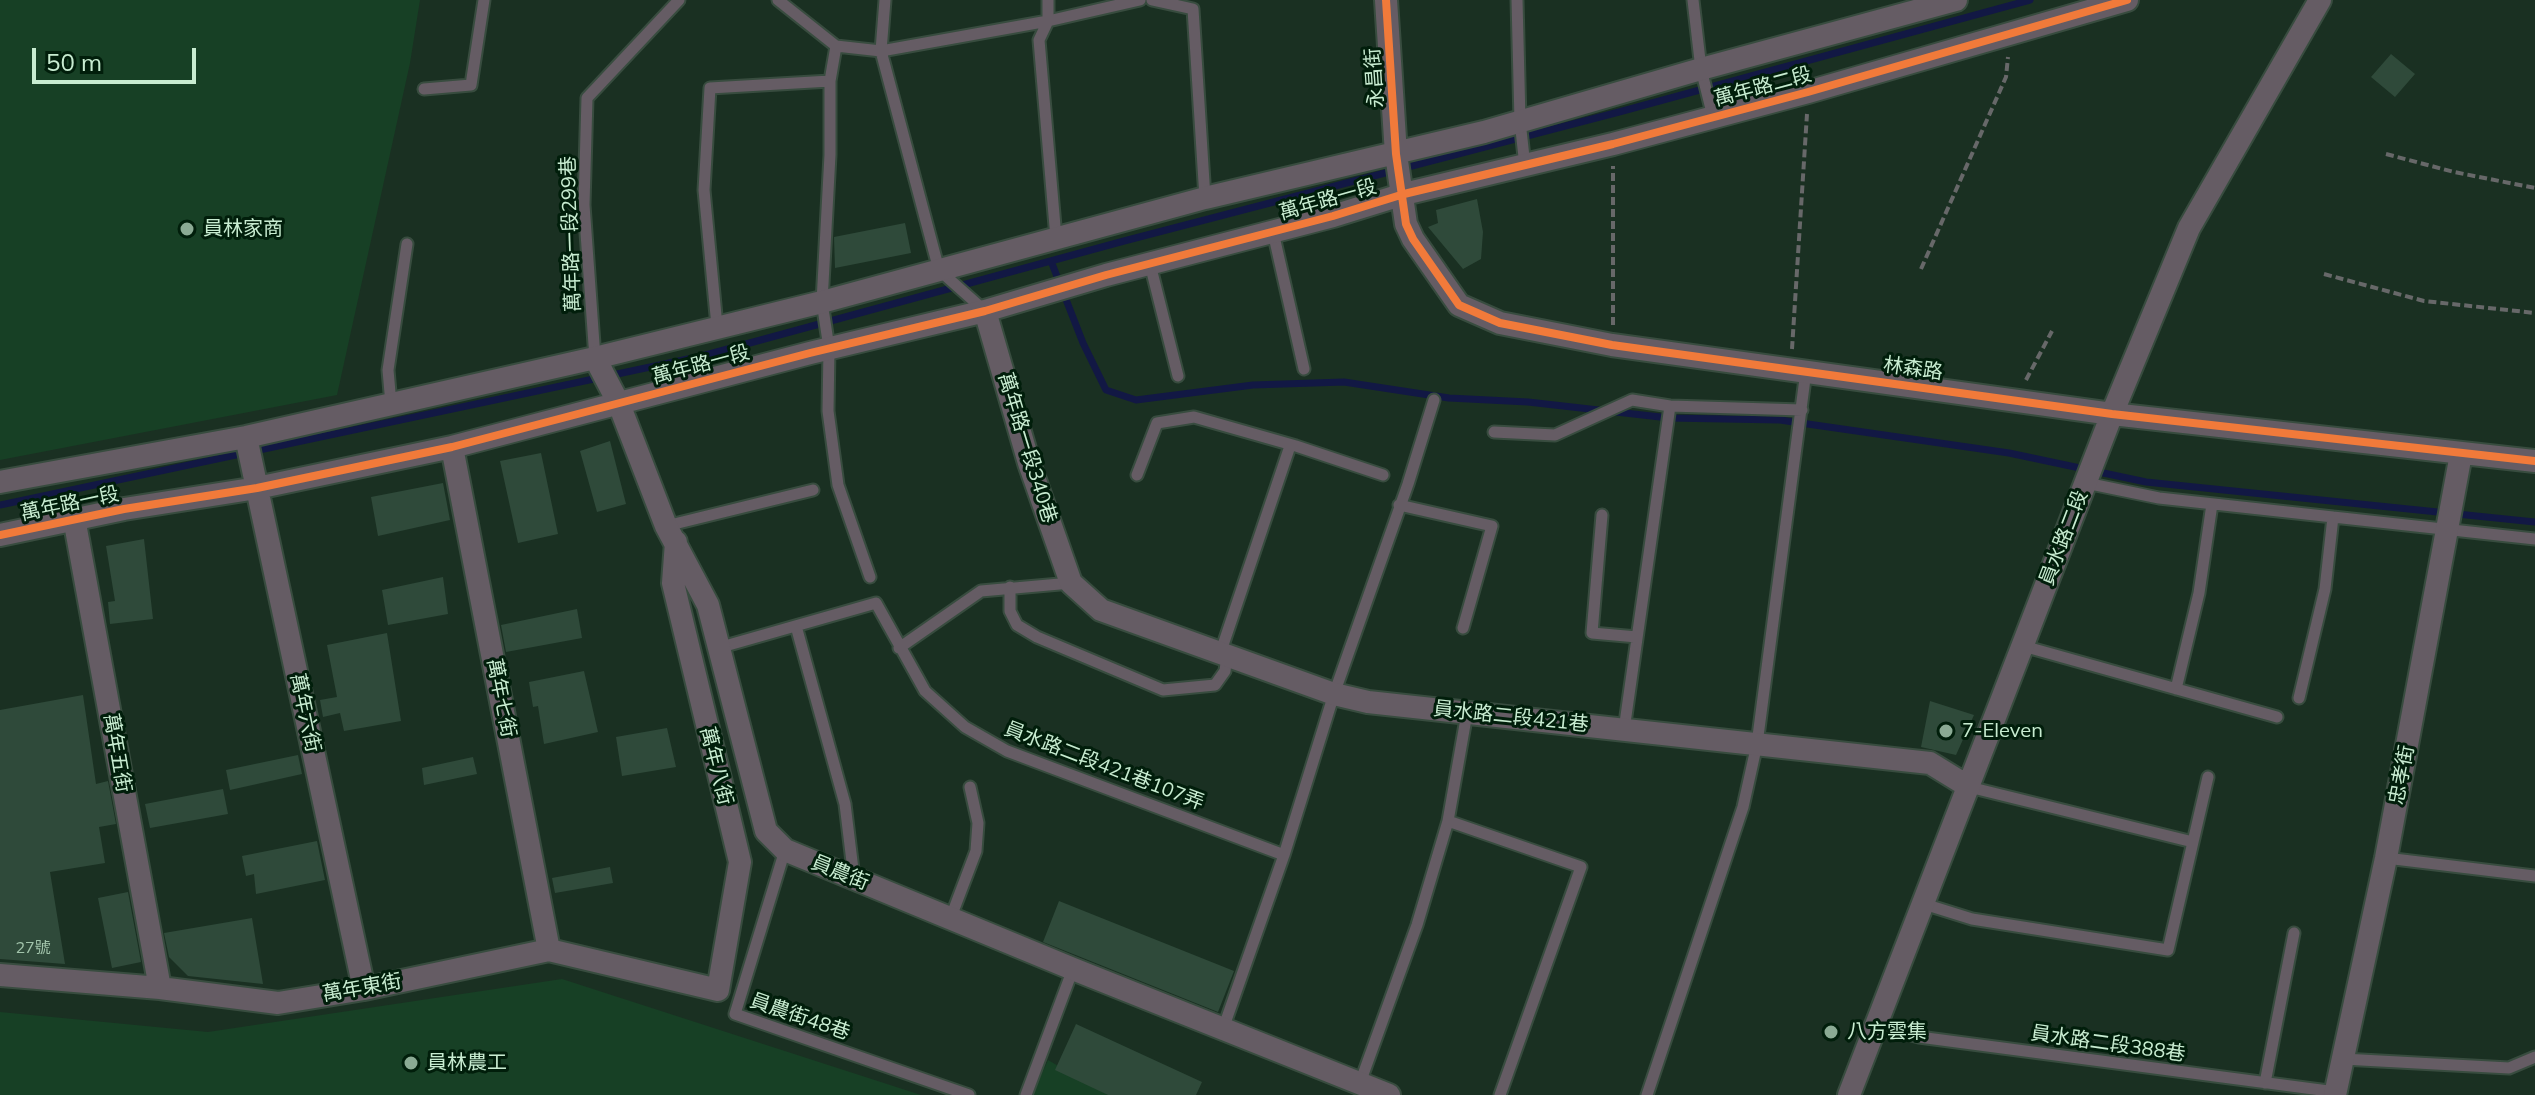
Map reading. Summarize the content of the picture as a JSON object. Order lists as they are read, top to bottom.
{
  "streets": {
    "street": [
      "永昌街",
      "萬年路二段",
      "萬年路一段",
      "林森路",
      "萬年路一段340巷",
      "員水路二段",
      "萬年七街",
      "萬年六街",
      "員水路二段421巷",
      "萬年五街",
      "萬年八街",
      "忠孝街",
      "員農街",
      "萬年東街"
    ],
    "lane": [
      "萬年路一段299巷",
      "員水路二段421巷107弄",
      "員農街48巷",
      "員水路二段388巷"
    ]
  },
  "crossings": [
    ["永昌街", "萬年路二段"],
    ["永昌街", "萬年路一段"],
    ["永昌街", "林森路"],
    ["萬年路二段", "萬年路一段"],
    ["萬年路二段", "林森路"],
    ["萬年路一段", "萬年路一段299巷"],
    ["萬年路一段", "林森路"],
    ["萬年路一段", "萬年路一段340巷"],
    ["萬年路一段", "萬年七街"],
    ["萬年路一段", "萬年六街"],
    ["萬年路一段", "萬年五街"],
    ["萬年路一段", "員農街"],
    ["萬年路一段299巷", "員農街"],
    ["林森路", "員水路二段"],
    ["林森路", "忠孝街"],
    ["萬年路一段340巷", "員水路二段421巷"],
    ["員水路二段", "員水路二段421巷"],
    ["員水路二段", "員水路二段388巷"],
    ["萬年七街", "萬年東街"],
    ["萬年六街", "萬年東街"],
    ["萬年五街", "萬年東街"],
    ["萬年八街", "員農街"],
    ["萬年八街", "萬年東街"],
    ["忠孝街", "員水路二段388巷"],
    ["員農街", "員農街48巷"]
  ],
  "places": [
    "員林家商",
    "7-Eleven",
    "八方雲集",
    "員林農工"
  ],
  "house_numbers": ["27號"],
  "scale_bar": "50 m"
}
